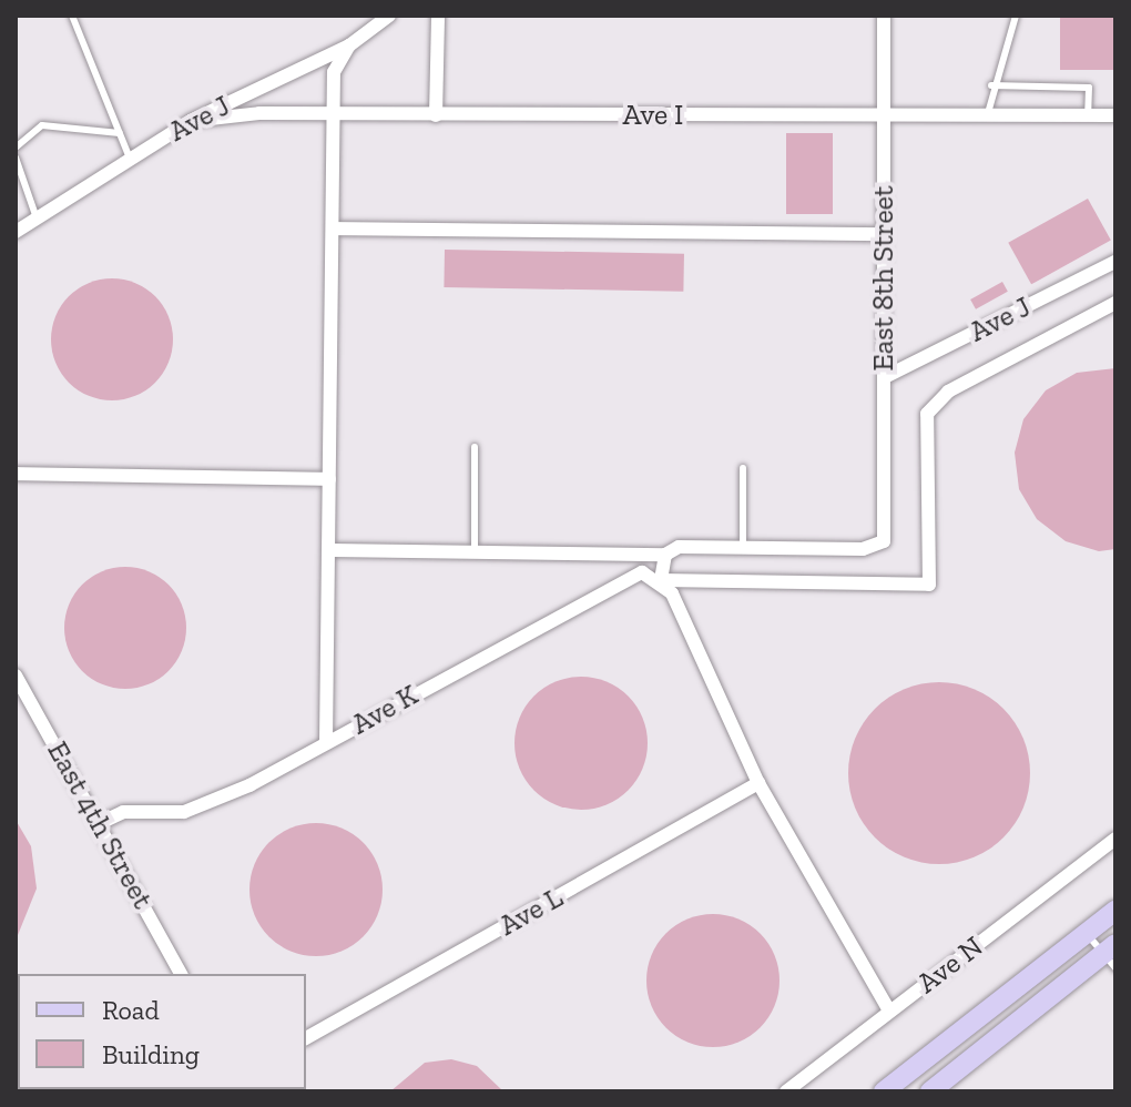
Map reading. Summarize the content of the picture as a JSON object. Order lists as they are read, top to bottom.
{
  "streets": {
    "street": [
      "Ave I",
      "Ave J",
      "East 8th Street",
      "Ave K",
      "East 4th Street",
      "Ave L",
      "Ave N"
    ]
  },
  "crossings": [
    ["Ave I", "Ave J"],
    ["Ave I", "East 8th Street"],
    ["Ave J", "East 8th Street"],
    ["Ave K", "East 4th Street"]
  ],
  "legend": ["Road", "Building"]
}
